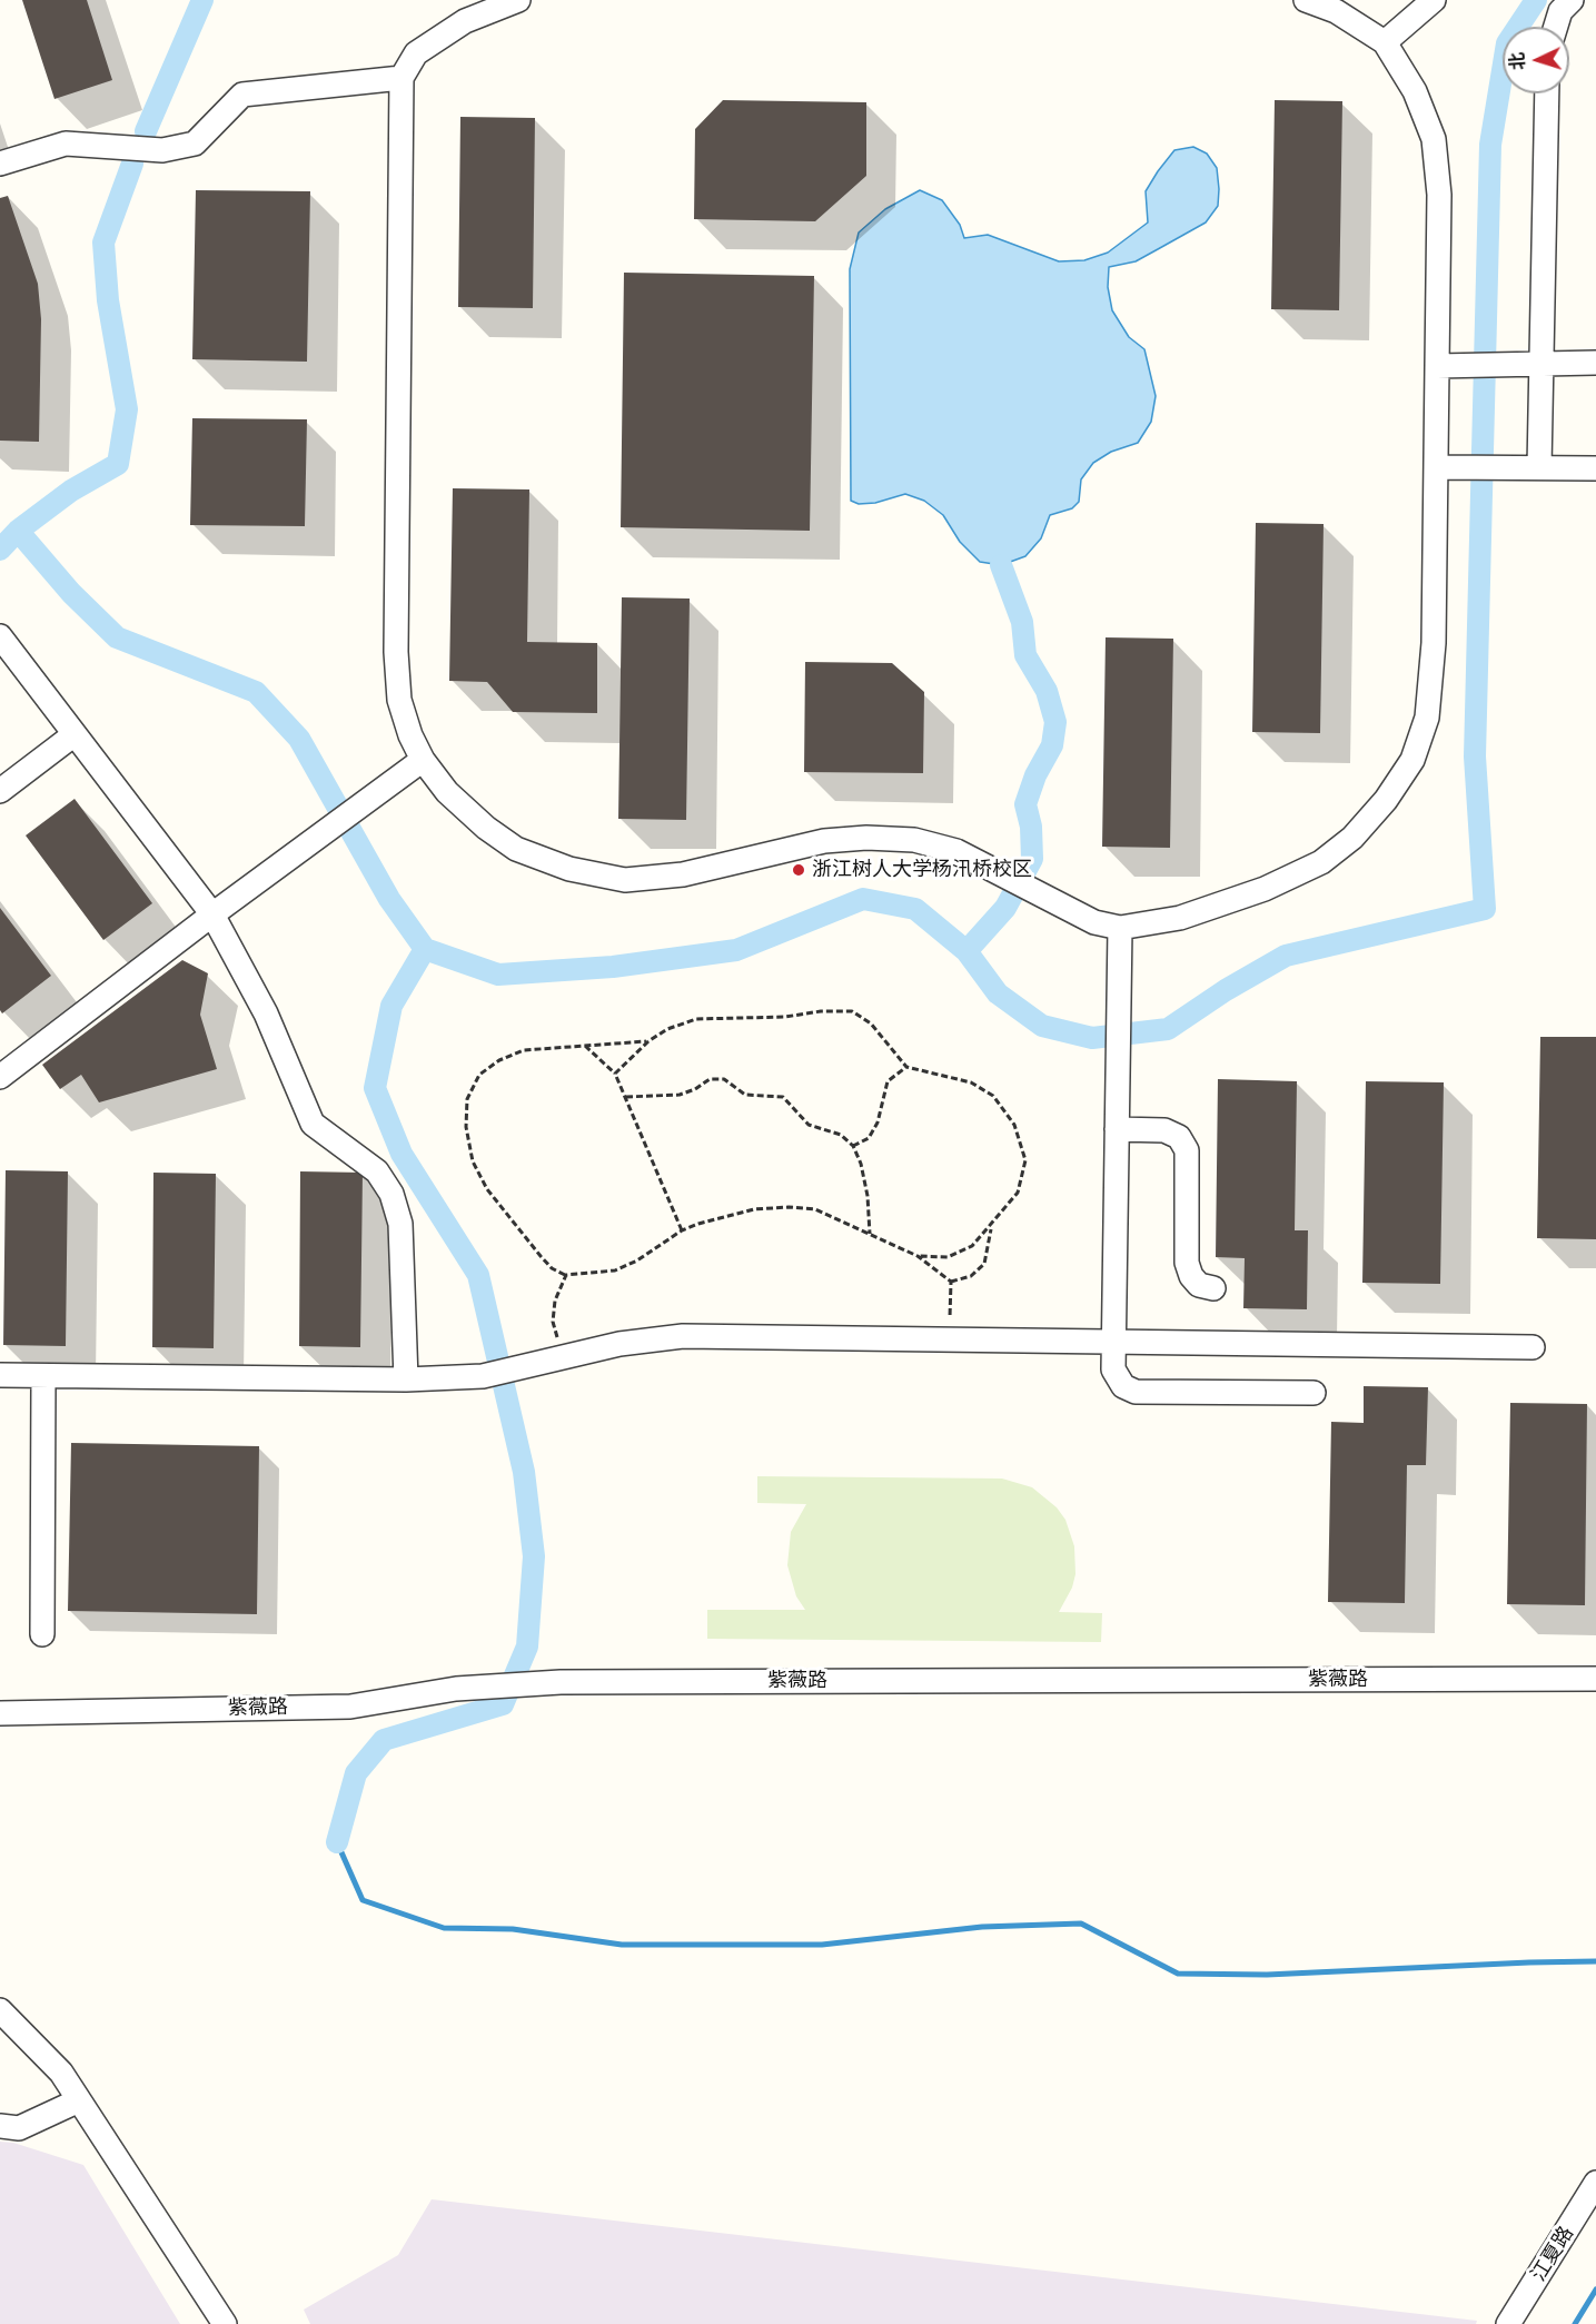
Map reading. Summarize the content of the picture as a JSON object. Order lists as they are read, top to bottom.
{
  "streets": {
    "street": ["紫薇路", "江夏路"]
  },
  "places": ["浙江树人大学杨汛桥校区"],
  "north": "left"
}
